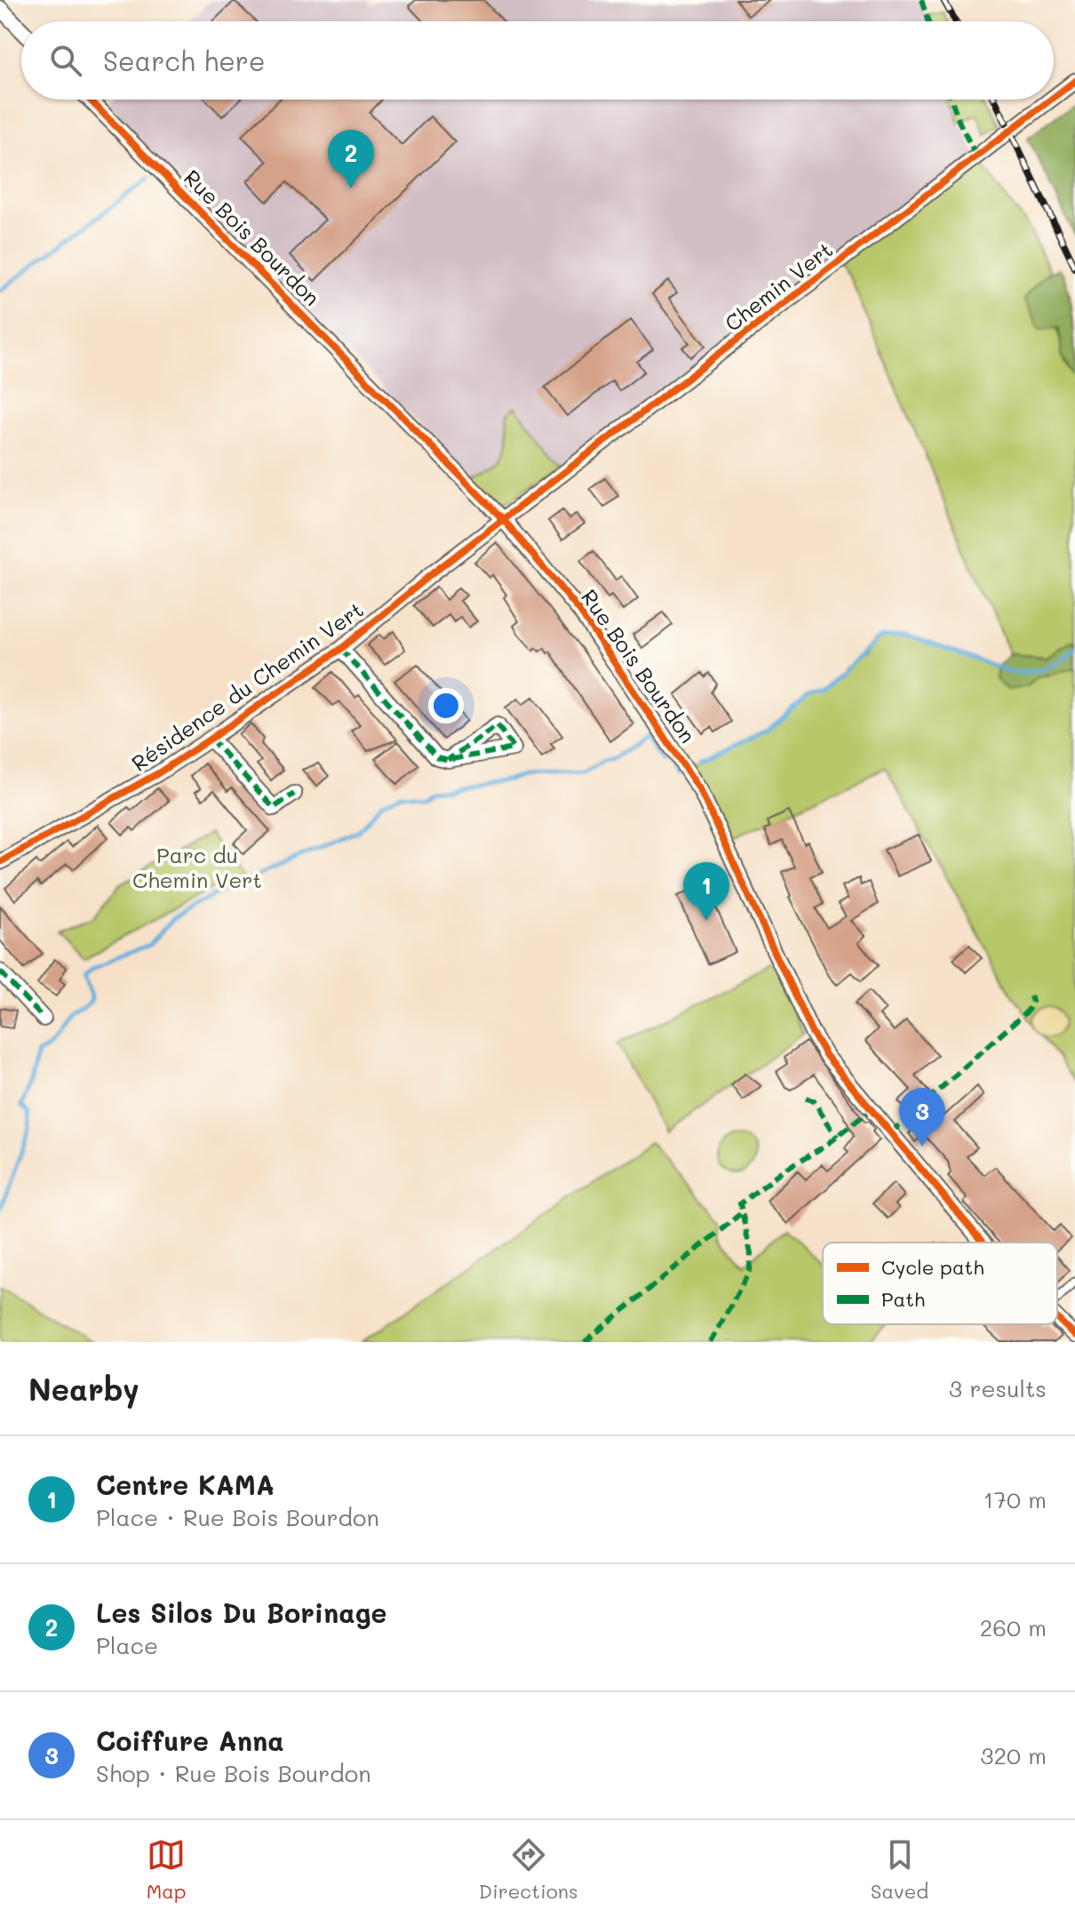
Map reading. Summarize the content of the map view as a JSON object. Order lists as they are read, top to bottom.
{
  "streets": {
    "street": ["Rue Bois Bourdon", "Chemin Vert", "Résidence du Chemin Vert"]
  },
  "crossings": [
    ["Rue Bois Bourdon", "Chemin Vert"],
    ["Rue Bois Bourdon", "Résidence du Chemin Vert"],
    ["Chemin Vert", "Résidence du Chemin Vert"]
  ],
  "parks": ["Parc du Chemin Vert"],
  "legend": ["Cycle path", "Path"],
  "page": {
    "search": "Search here",
    "pins": ["2", "1", "3"],
    "heading": ["Nearby", "3 results"],
    "list": [
      {
        "mark": "1",
        "name": "Centre KAMA",
        "note": "Place · Rue Bois Bourdon",
        "value": "170 m"
      },
      {
        "mark": "2",
        "name": "Les Silos Du Borinage",
        "note": "Place",
        "value": "260 m"
      },
      {
        "mark": "3",
        "name": "Coiffure Anna",
        "note": "Shop · Rue Bois Bourdon",
        "value": "320 m"
      }
    ],
    "nav": ["Map", "Directions", "Saved"]
  }
}
